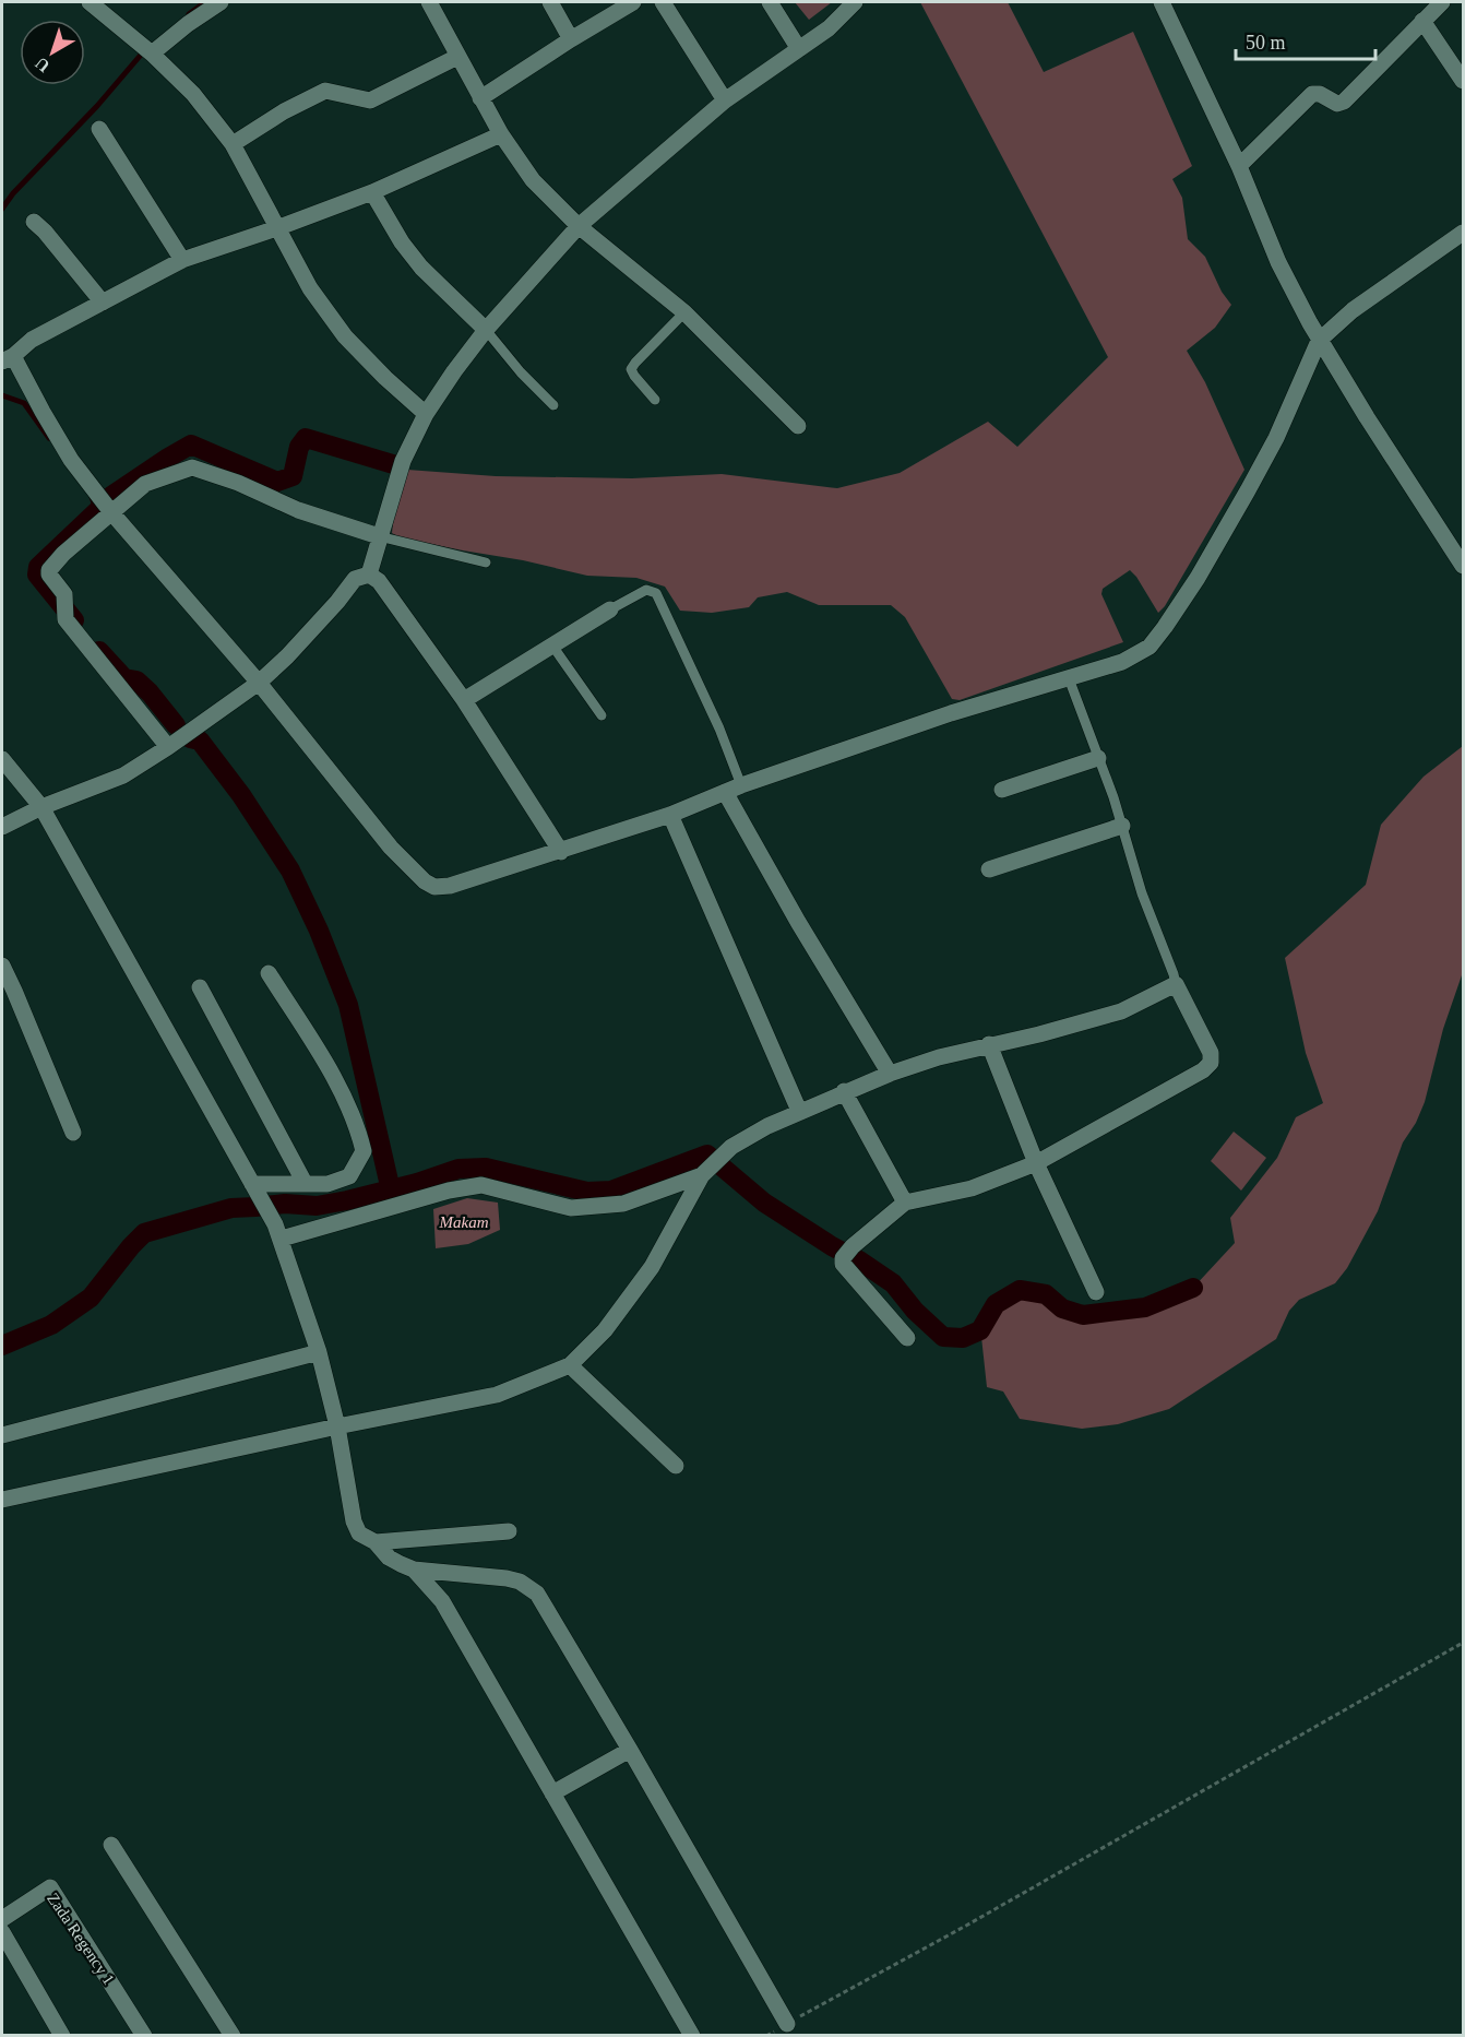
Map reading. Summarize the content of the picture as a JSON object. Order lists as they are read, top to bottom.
{
  "streets": {
    "street": ["Zada Regency 1"]
  },
  "parks": ["Makam"],
  "scale_bar": "50 m",
  "north": "bottom left"
}
